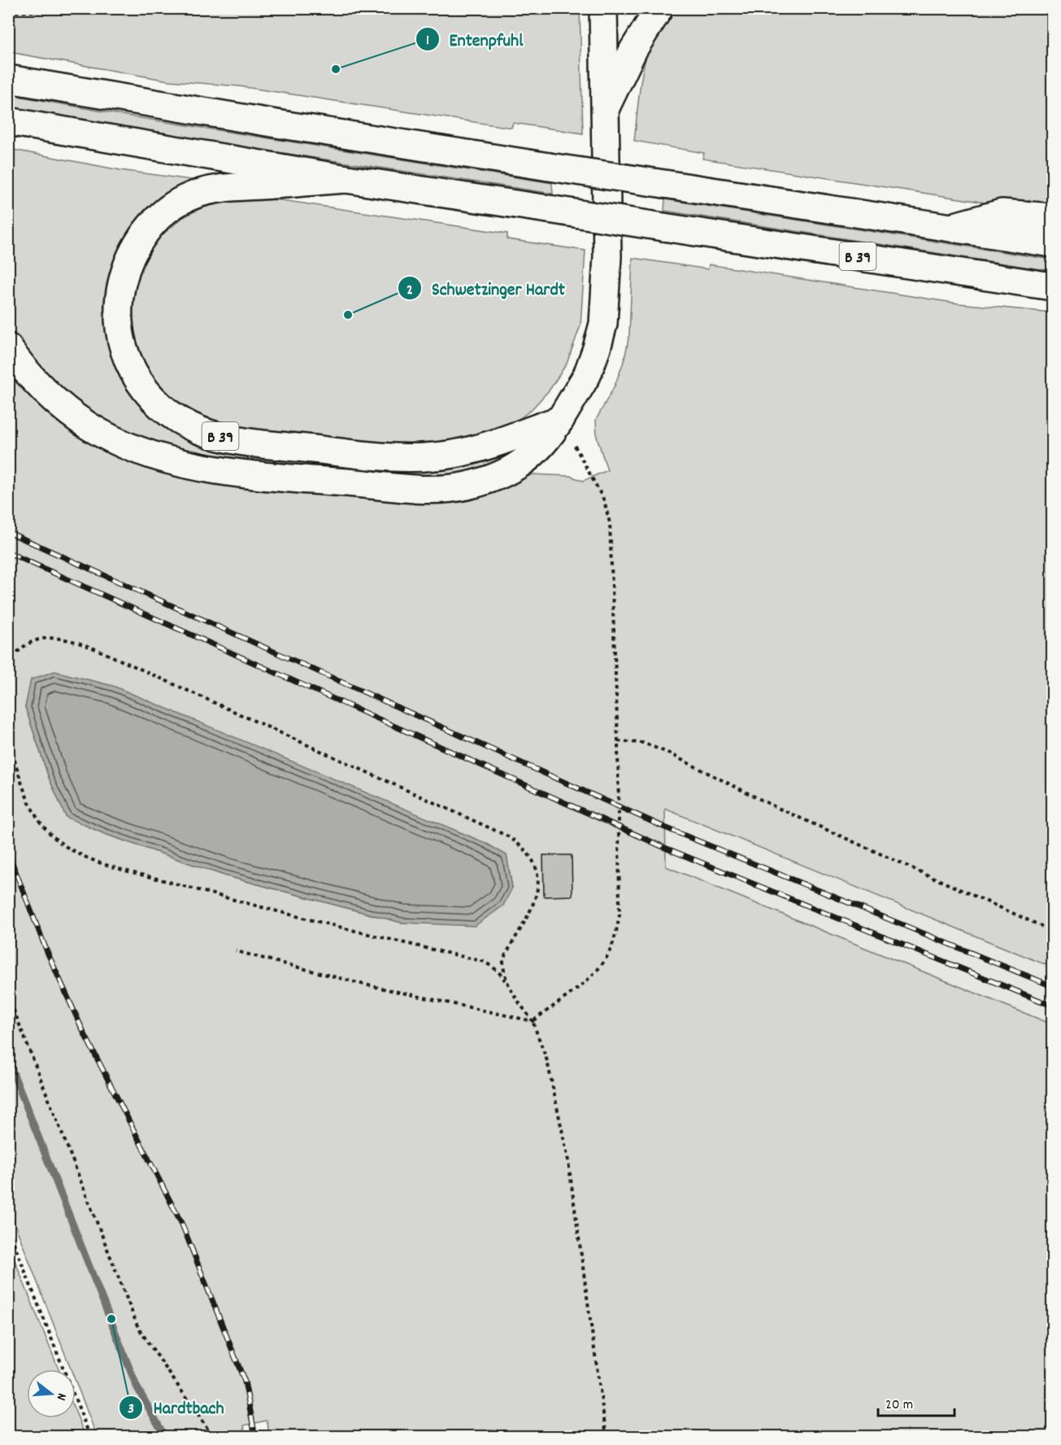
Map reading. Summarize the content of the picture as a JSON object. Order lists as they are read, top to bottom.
{
  "streets": {
    "main road": ["B 39"]
  },
  "places": ["Entenpfuhl", "Schwetzinger Hardt", "Hardtbach"],
  "scale_bar": "20 m",
  "north": "right"
}
